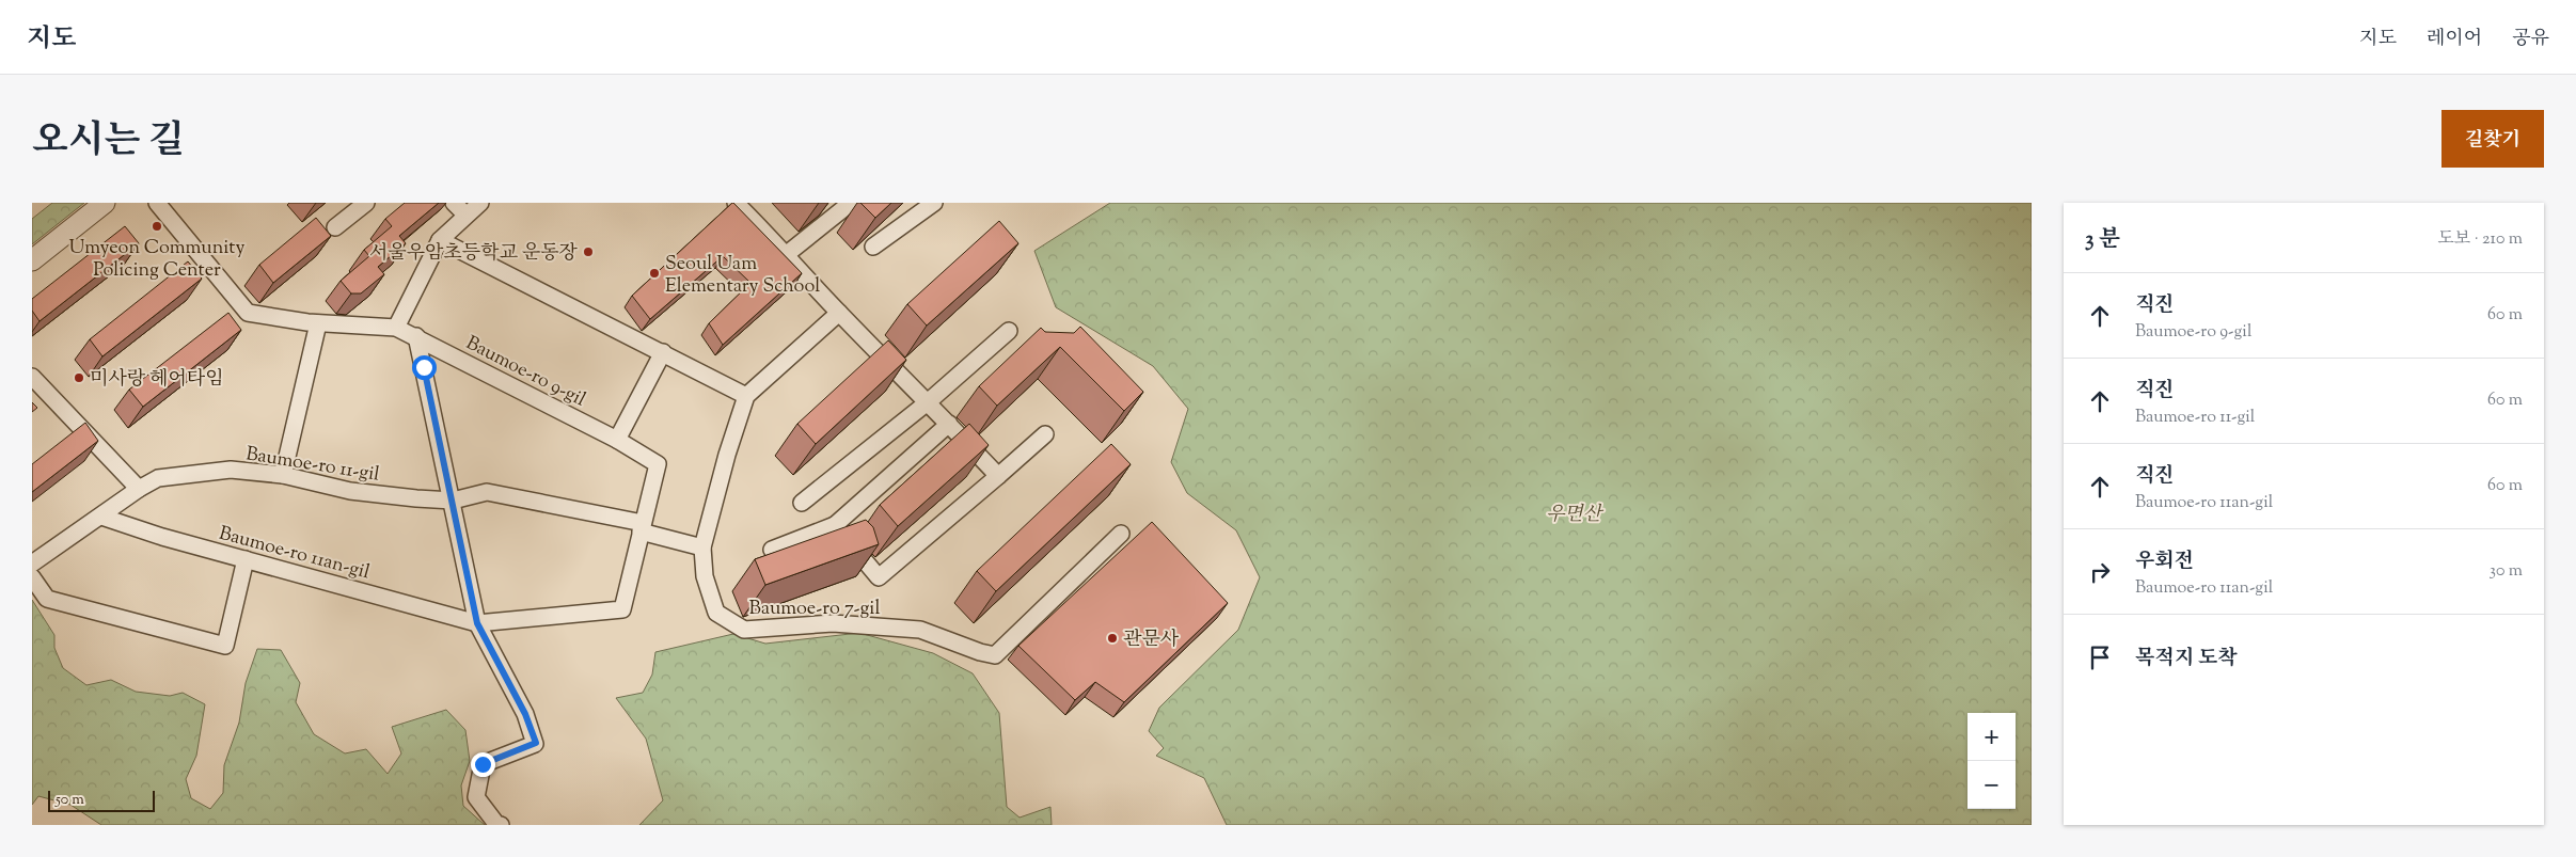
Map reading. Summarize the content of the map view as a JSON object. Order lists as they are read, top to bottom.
{
  "streets": {
    "street": [
      "Baumoe-ro 9-gil",
      "Baumoe-ro 11-gil",
      "Baumoe-ro 11an-gil",
      "Baumoe-ro 7-gil"
    ]
  },
  "crossings": [
    ["Baumoe-ro 9-gil", "Baumoe-ro 11-gil"],
    ["Baumoe-ro 9-gil", "Baumoe-ro 11an-gil"],
    ["Baumoe-ro 11-gil", "Baumoe-ro 11an-gil"],
    ["Baumoe-ro 11-gil", "Baumoe-ro 7-gil"]
  ],
  "parks": ["우면산"],
  "places": [
    "Umyeon Community Policing Center",
    "서울우암초등학교 운동장",
    "Seoul Uam Elementary School",
    "미사랑 헤어타임",
    "관문사"
  ],
  "scale_bar": "50 m",
  "page": {
    "header": "지도",
    "nav": ["지도", "레이어", "공유"],
    "title": "오시는 길",
    "buttons": "길찾기",
    "heading": ["3 분", "도보 · 210 m"],
    "list": [
      ["직진", "Baumoe-ro 9-gil", "60 m"],
      ["직진", "Baumoe-ro 11-gil", "60 m"],
      ["직진", "Baumoe-ro 11an-gil", "60 m"],
      ["우회전", "Baumoe-ro 11an-gil", "30 m"],
      "목적지 도착"
    ],
    "map_buttons": ["+", "−"],
    "scale": "50 m"
  }
}
